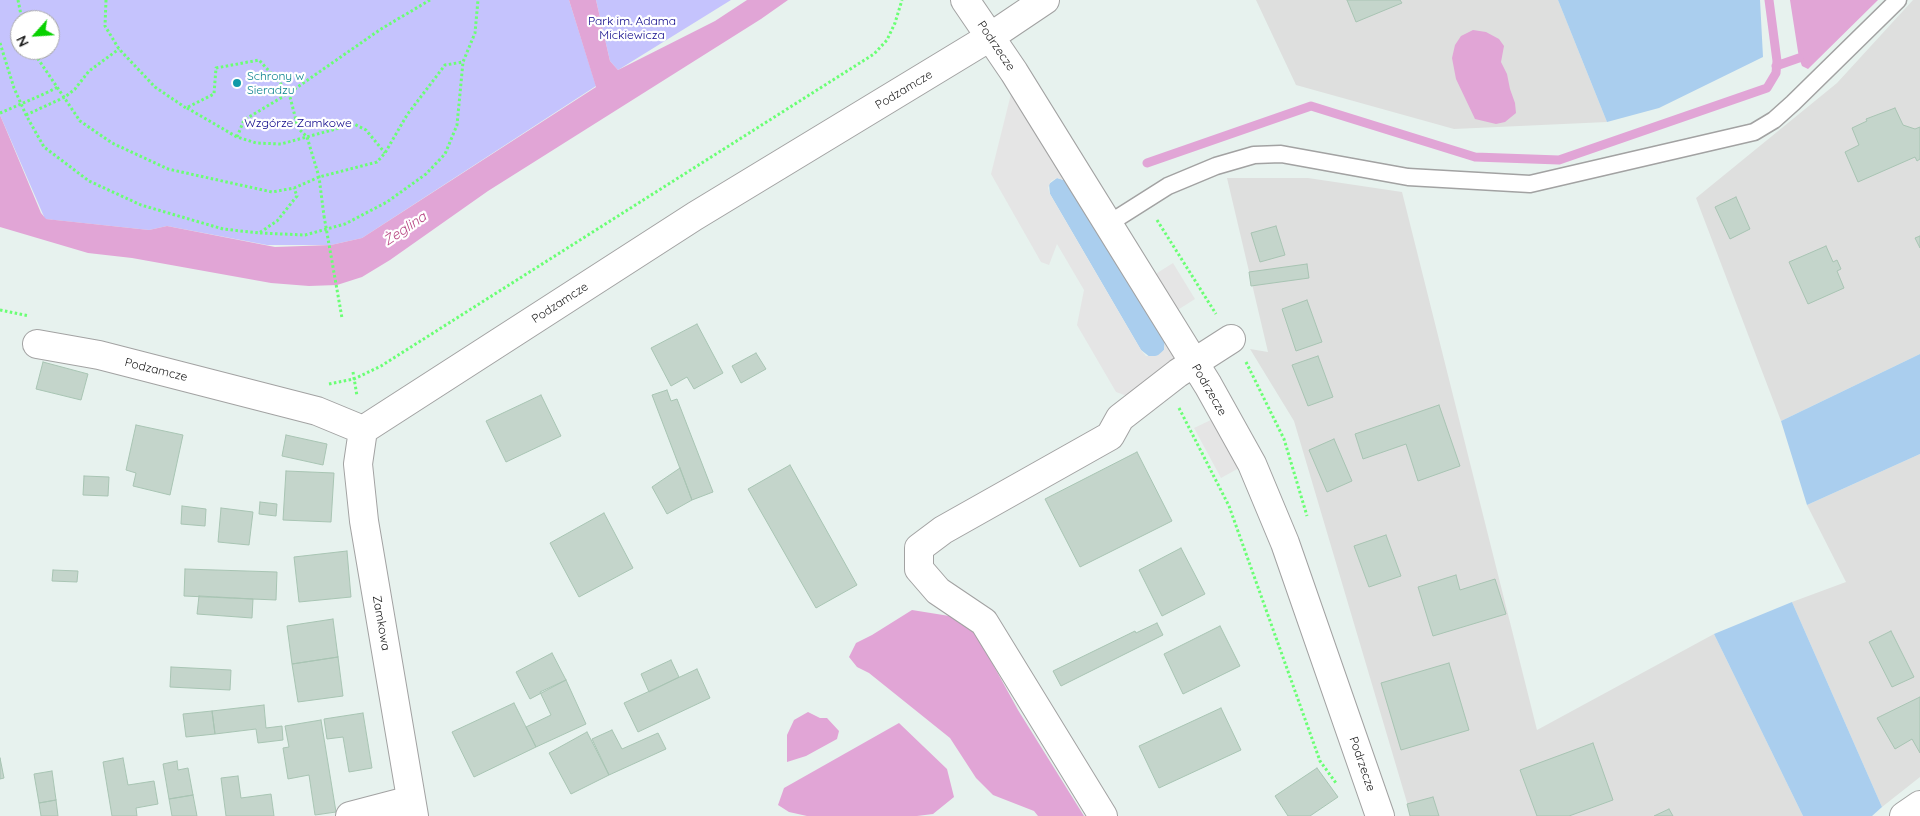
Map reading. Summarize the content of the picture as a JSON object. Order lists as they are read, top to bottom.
{
  "streets": {
    "street": ["Podrzecze", "Podzamcze", "Zamkowa"]
  },
  "crossings": [
    ["Podrzecze", "Podzamcze"],
    ["Podzamcze", "Zamkowa"]
  ],
  "water": ["Żeglina"],
  "parks": ["Park im. Adama Mickiewicza", "Wzgórze Zamkowe"],
  "places": ["Schrony w Sieradzu"],
  "north": "bottom left"
}
